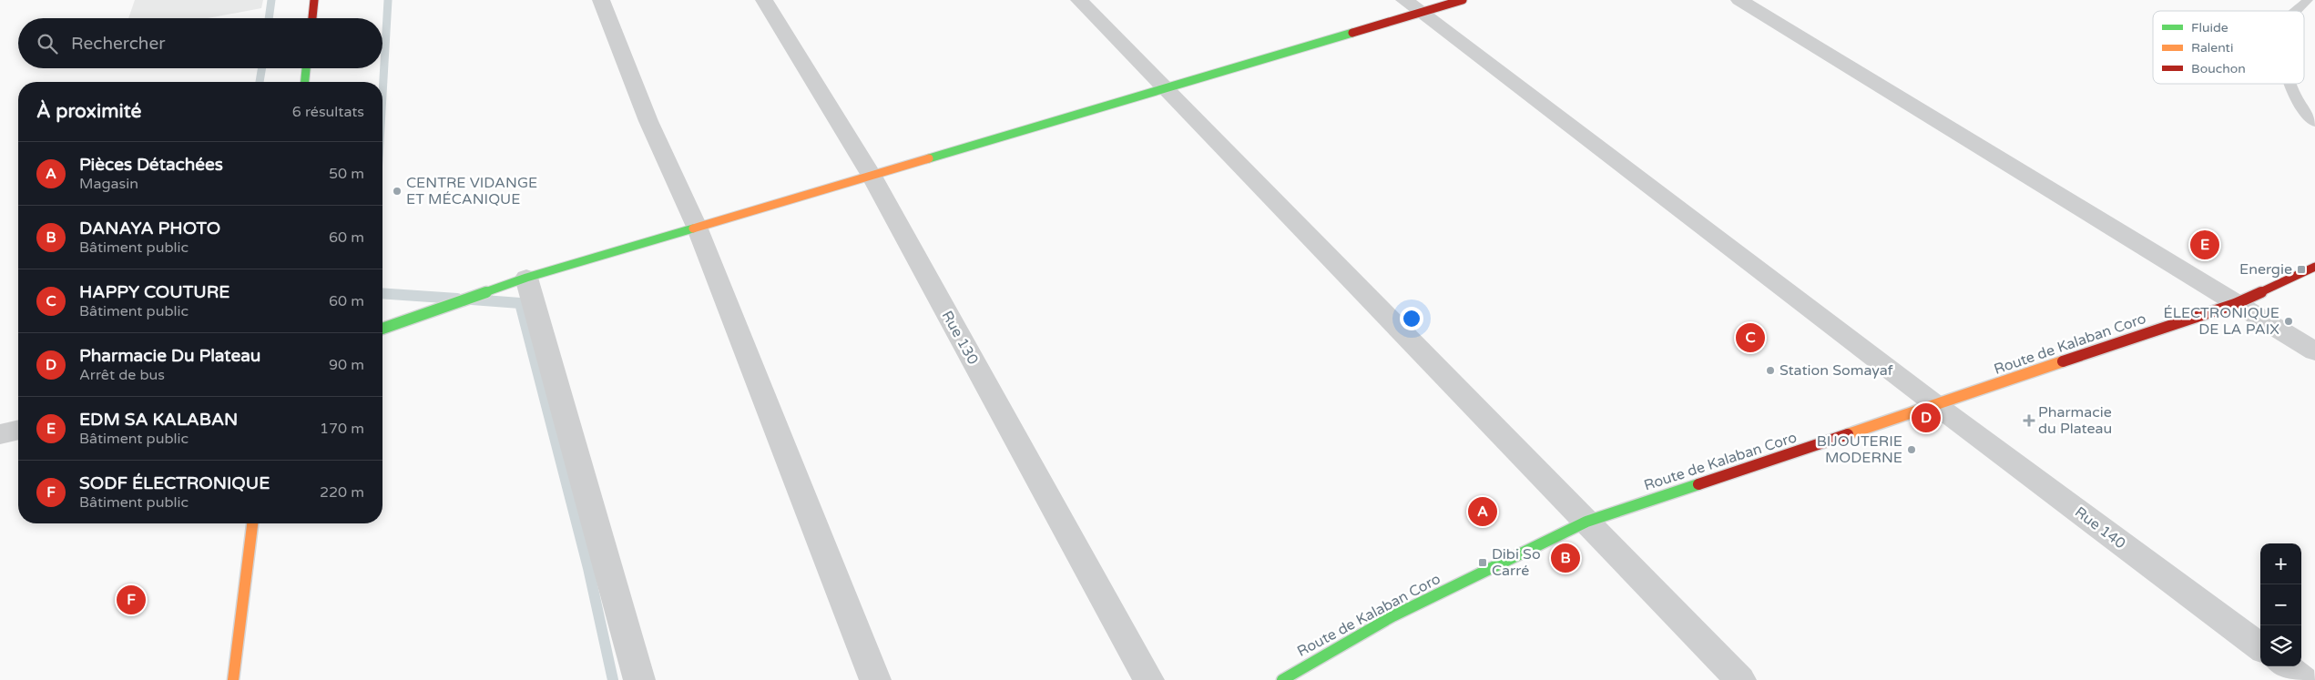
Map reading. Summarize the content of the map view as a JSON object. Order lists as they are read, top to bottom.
{
  "streets": {
    "main road": ["Route de Kalaban Coro"],
    "street": ["Rue 130", "Rue 140"]
  },
  "crossings": [
    ["Route de Kalaban Coro", "Rue 140"]
  ],
  "places": {
    "other": [
      "CENTRE VIDANGE ET MÉCANIQUE",
      "ÉLECTRONIQUE DE LA PAIX",
      "Station Somayaf",
      "BIJOUTERIE MODERNE"
    ],
    "transit": ["Energie", "Dibi So Carré"],
    "health": ["Pharmacie du Plateau"]
  },
  "legend": ["Fluide", "Ralenti", "Bouchon"],
  "page": {
    "search": "Rechercher",
    "heading": ["À proximité", "6 résultats"],
    "list": [
      {
        "mark": "A",
        "name": "Pièces Détachées",
        "note": "Magasin",
        "value": "50 m"
      },
      {
        "mark": "B",
        "name": "DANAYA PHOTO",
        "note": "Bâtiment public",
        "value": "60 m"
      },
      {
        "mark": "C",
        "name": "HAPPY COUTURE",
        "note": "Bâtiment public",
        "value": "60 m"
      },
      {
        "mark": "D",
        "name": "Pharmacie Du Plateau",
        "note": "Arrêt de bus",
        "value": "90 m"
      },
      {
        "mark": "E",
        "name": "EDM SA KALABAN",
        "note": "Bâtiment public",
        "value": "170 m"
      },
      {
        "mark": "F",
        "name": "SODF ÉLECTRONIQUE",
        "note": "Bâtiment public",
        "value": "220 m"
      }
    ],
    "pins": [
      "E",
      "C",
      "D",
      "A",
      "B",
      "F"
    ],
    "map_buttons": ["+", "−"]
  }
}
